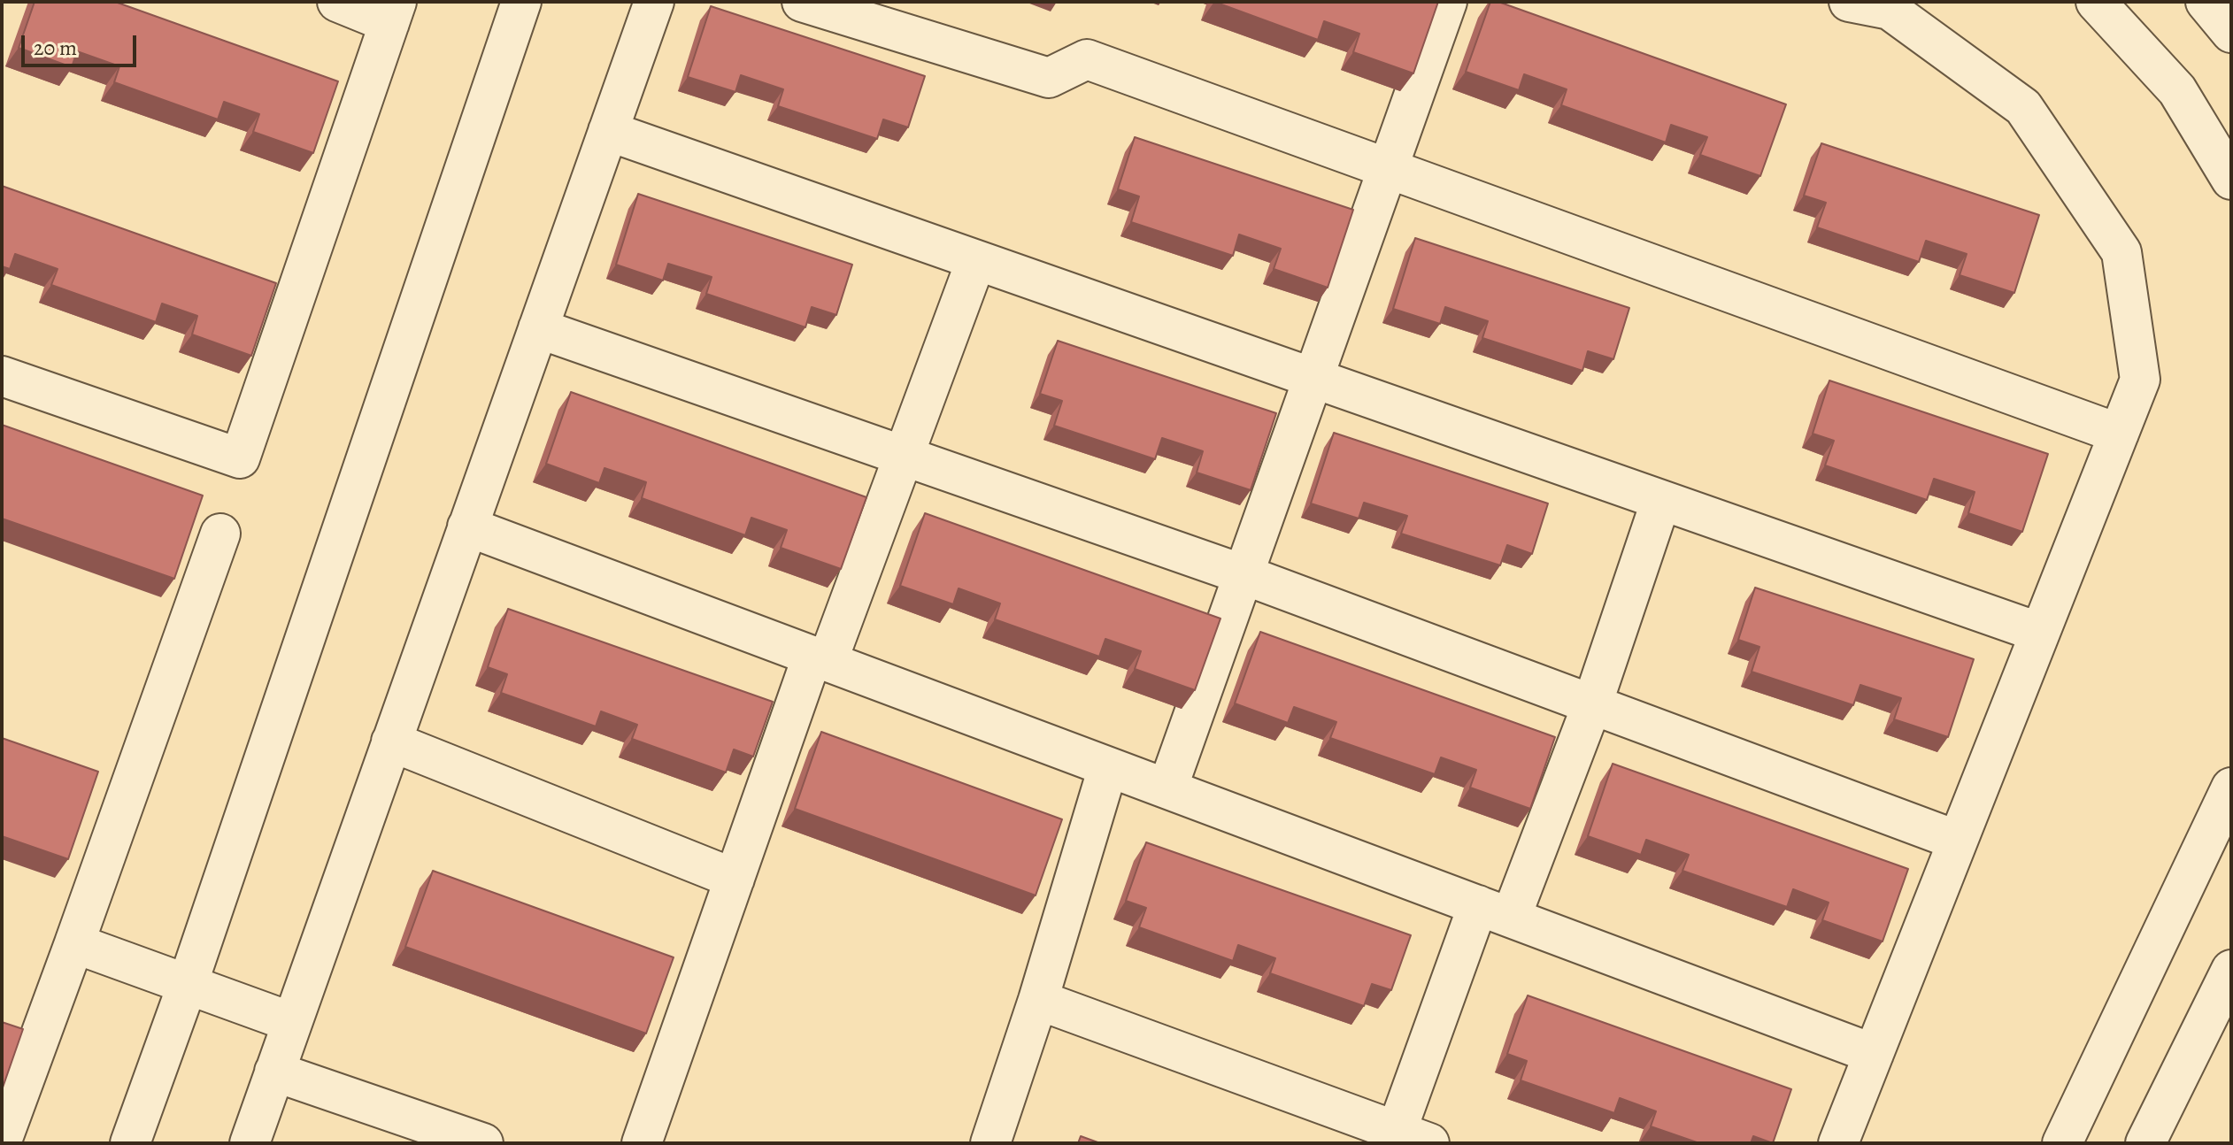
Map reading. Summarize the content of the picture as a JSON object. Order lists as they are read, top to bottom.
{
  "scale_bar": "20 m"
}
